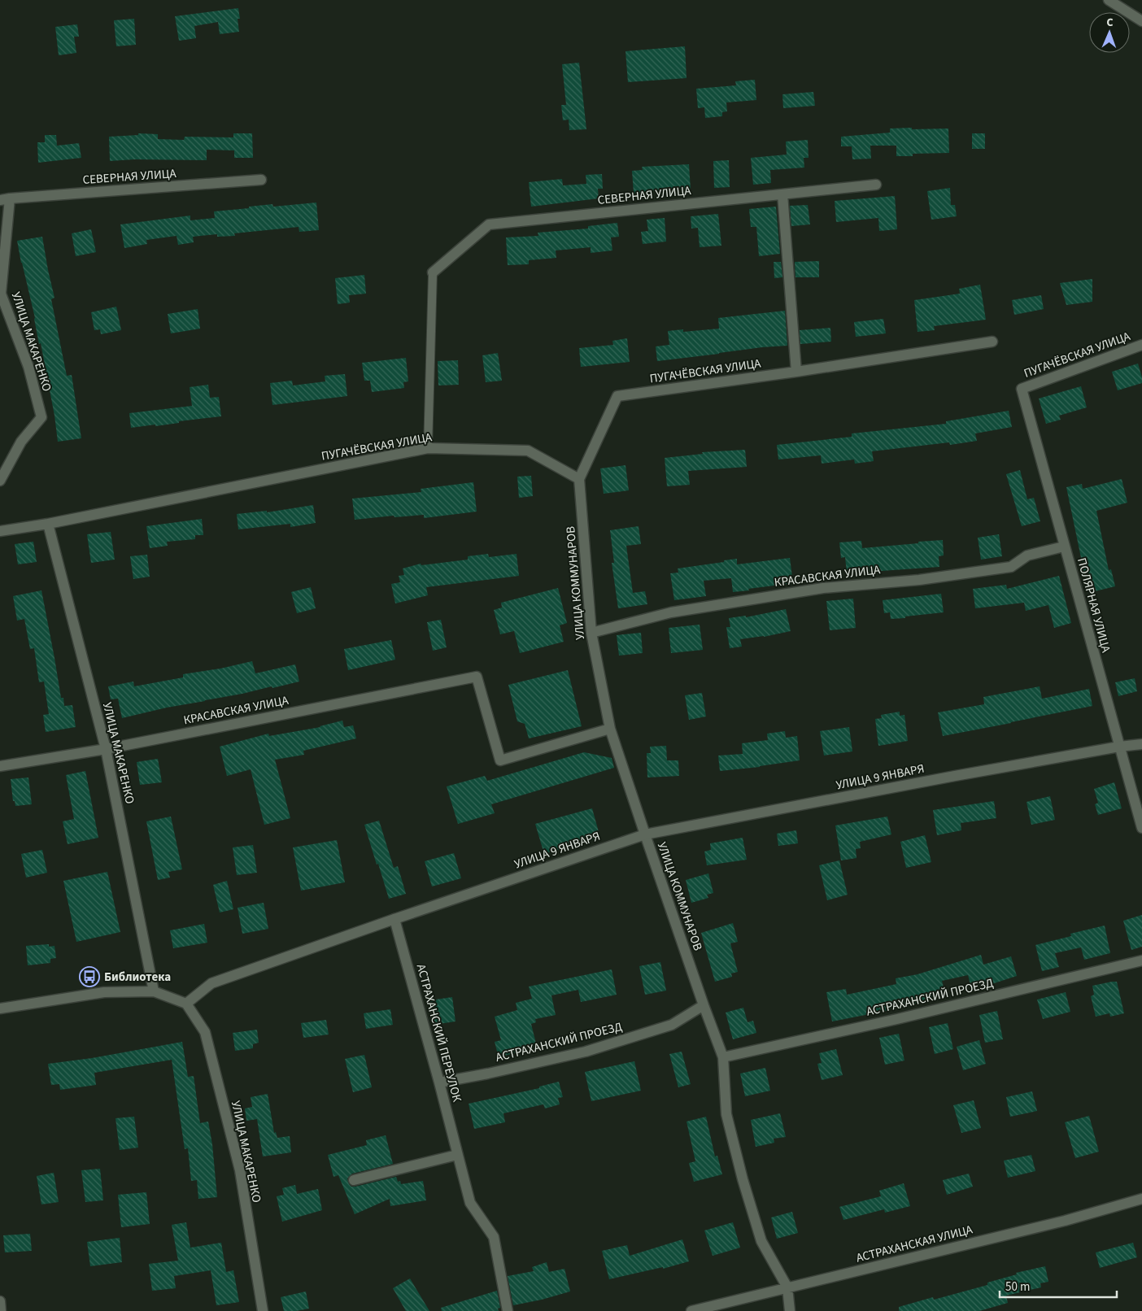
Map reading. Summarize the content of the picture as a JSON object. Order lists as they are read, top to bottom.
{
  "streets": {
    "street": [
      "СЕВЕРНАЯ УЛИЦА",
      "УЛИЦА МАКАРЕНКО",
      "ПУГАЧЁВСКАЯ УЛИЦА",
      "КРАСАВСКАЯ УЛИЦА",
      "УЛИЦА КОММУНАРОВ",
      "ПОЛЯРНАЯ УЛИЦА",
      "УЛИЦА 9 ЯНВАРЯ",
      "АСТРАХАНСКИЙ ПРОЕЗД",
      "АСТРАХАНСКИЙ ПЕРЕУЛОК",
      "АСТРАХАНСКАЯ УЛИЦА"
    ]
  },
  "crossings": [
    ["СЕВЕРНАЯ УЛИЦА", "УЛИЦА МАКАРЕНКО"],
    ["УЛИЦА МАКАРЕНКО", "ПУГАЧЁВСКАЯ УЛИЦА"],
    ["УЛИЦА МАКАРЕНКО", "КРАСАВСКАЯ УЛИЦА"],
    ["УЛИЦА МАКАРЕНКО", "УЛИЦА 9 ЯНВАРЯ"],
    ["ПУГАЧЁВСКАЯ УЛИЦА", "УЛИЦА КОММУНАРОВ"],
    ["ПУГАЧЁВСКАЯ УЛИЦА", "ПОЛЯРНАЯ УЛИЦА"],
    ["КРАСАВСКАЯ УЛИЦА", "УЛИЦА КОММУНАРОВ"],
    ["КРАСАВСКАЯ УЛИЦА", "ПОЛЯРНАЯ УЛИЦА"],
    ["УЛИЦА КОММУНАРОВ", "УЛИЦА 9 ЯНВАРЯ"],
    ["УЛИЦА КОММУНАРОВ", "АСТРАХАНСКИЙ ПРОЕЗД"],
    ["УЛИЦА КОММУНАРОВ", "АСТРАХАНСКАЯ УЛИЦА"],
    ["ПОЛЯРНАЯ УЛИЦА", "УЛИЦА 9 ЯНВАРЯ"],
    ["УЛИЦА 9 ЯНВАРЯ", "АСТРАХАНСКИЙ ПЕРЕУЛОК"],
    ["АСТРАХАНСКИЙ ПРОЕЗД", "АСТРАХАНСКИЙ ПЕРЕУЛОК"]
  ],
  "places": {
    "bus stop": ["Библиотека"]
  },
  "scale_bar": "50 m",
  "north": "top"
}
